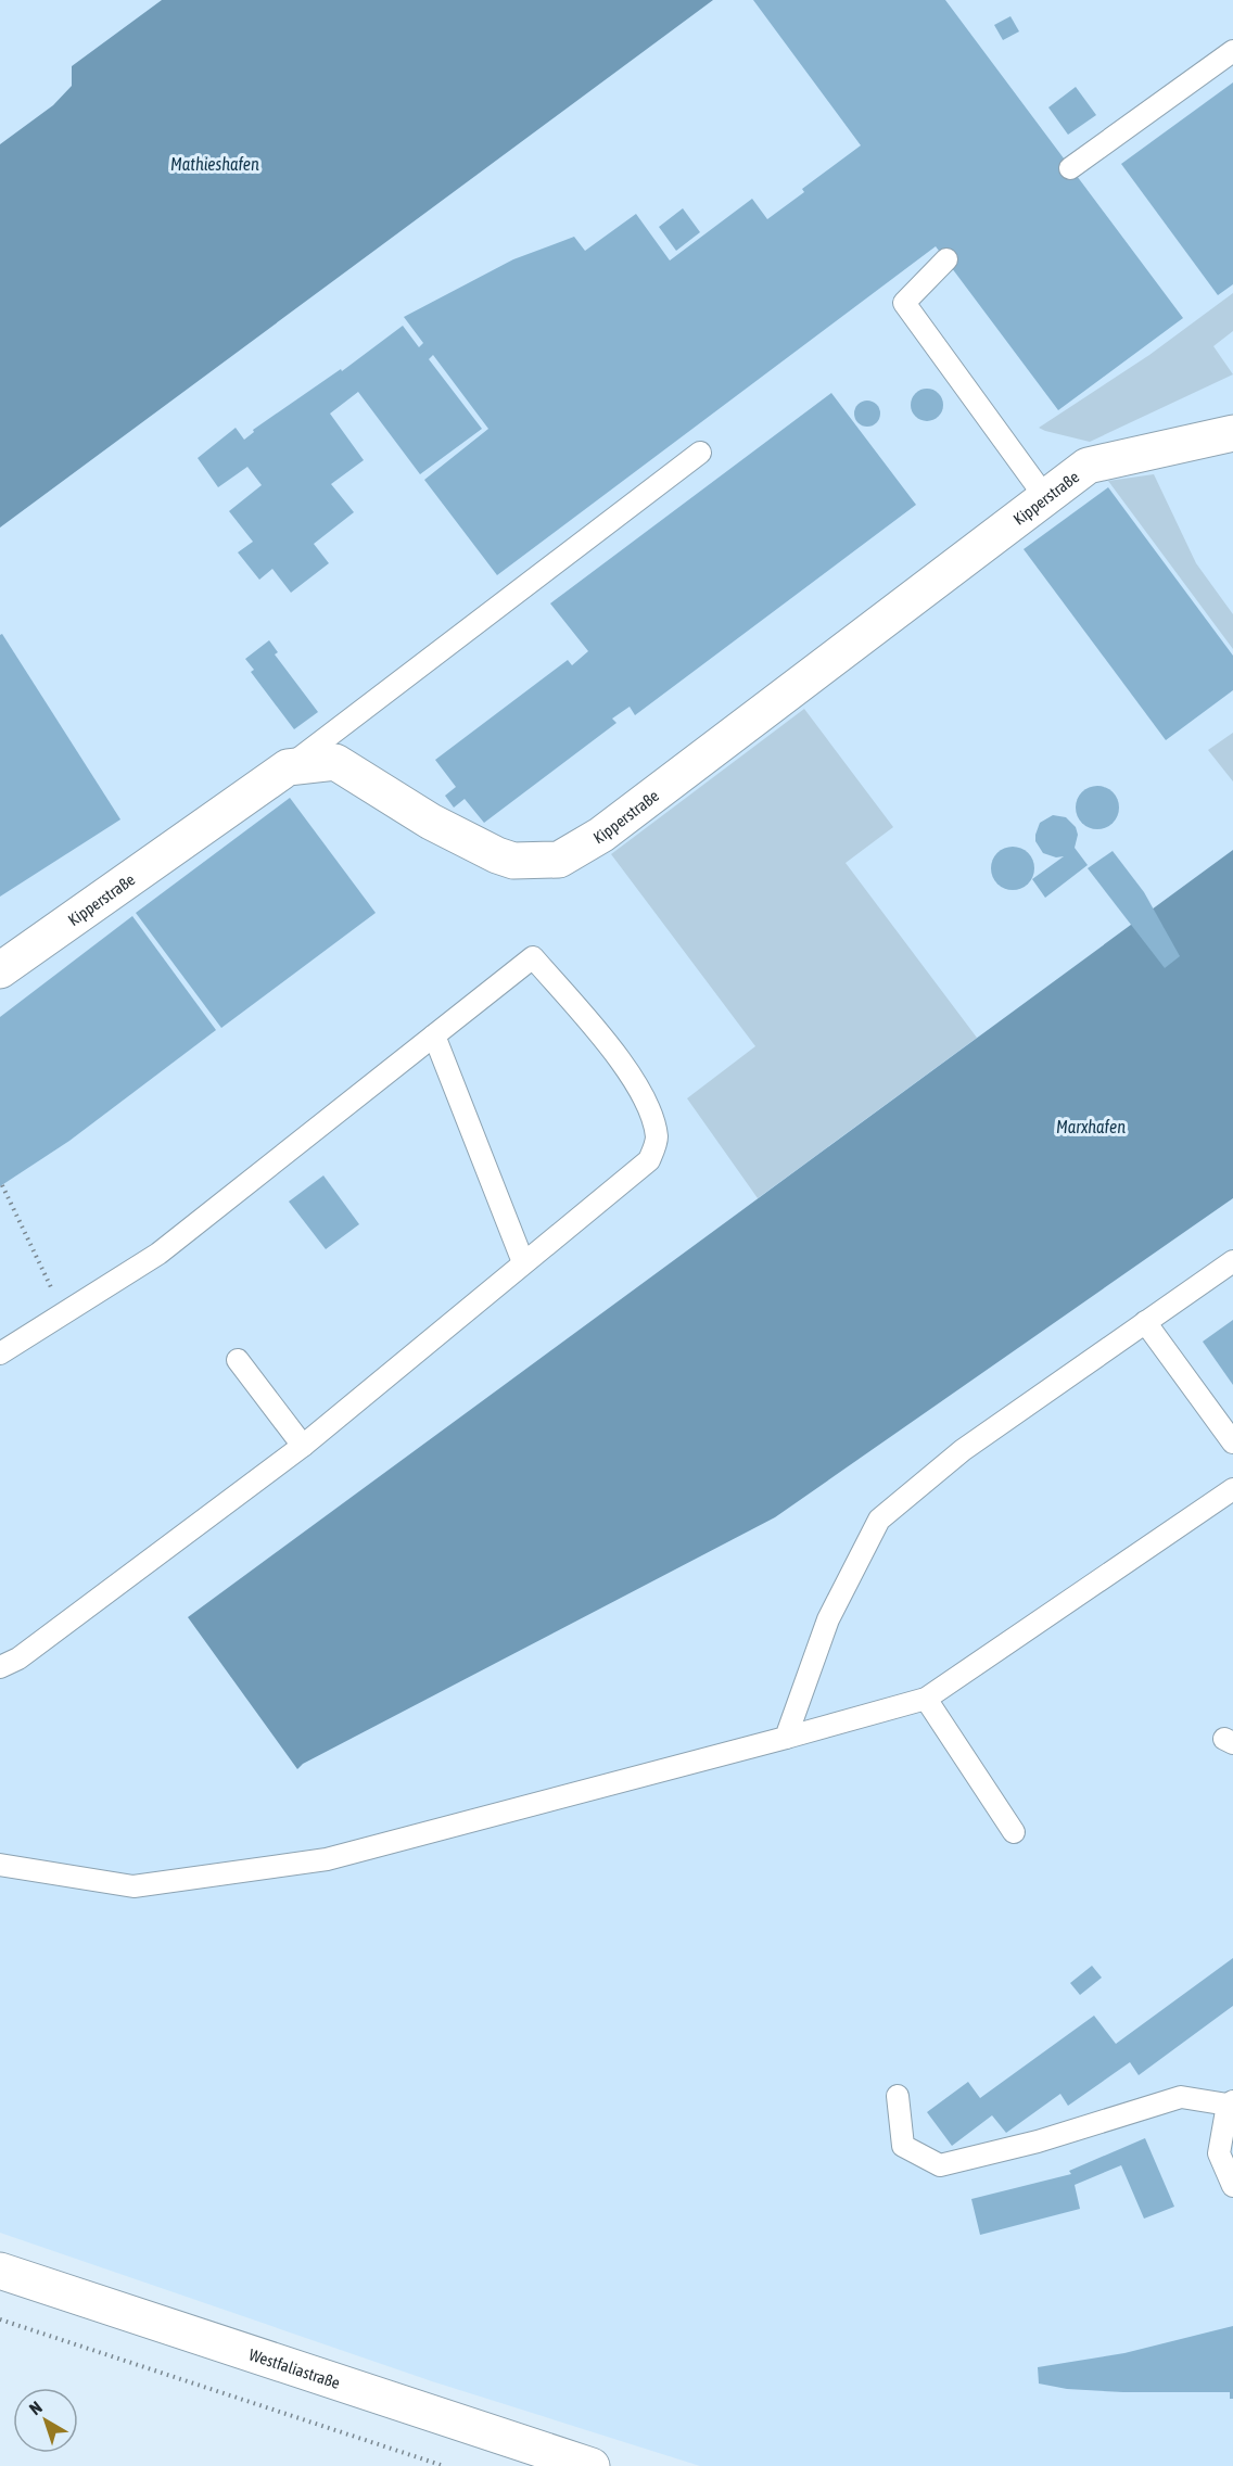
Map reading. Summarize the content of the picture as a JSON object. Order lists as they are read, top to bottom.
{
  "streets": {
    "street": ["Kipperstraße", "Westfaliastraße"]
  },
  "water": ["Mathieshafen", "Marxhafen"],
  "north": "top left"
}
